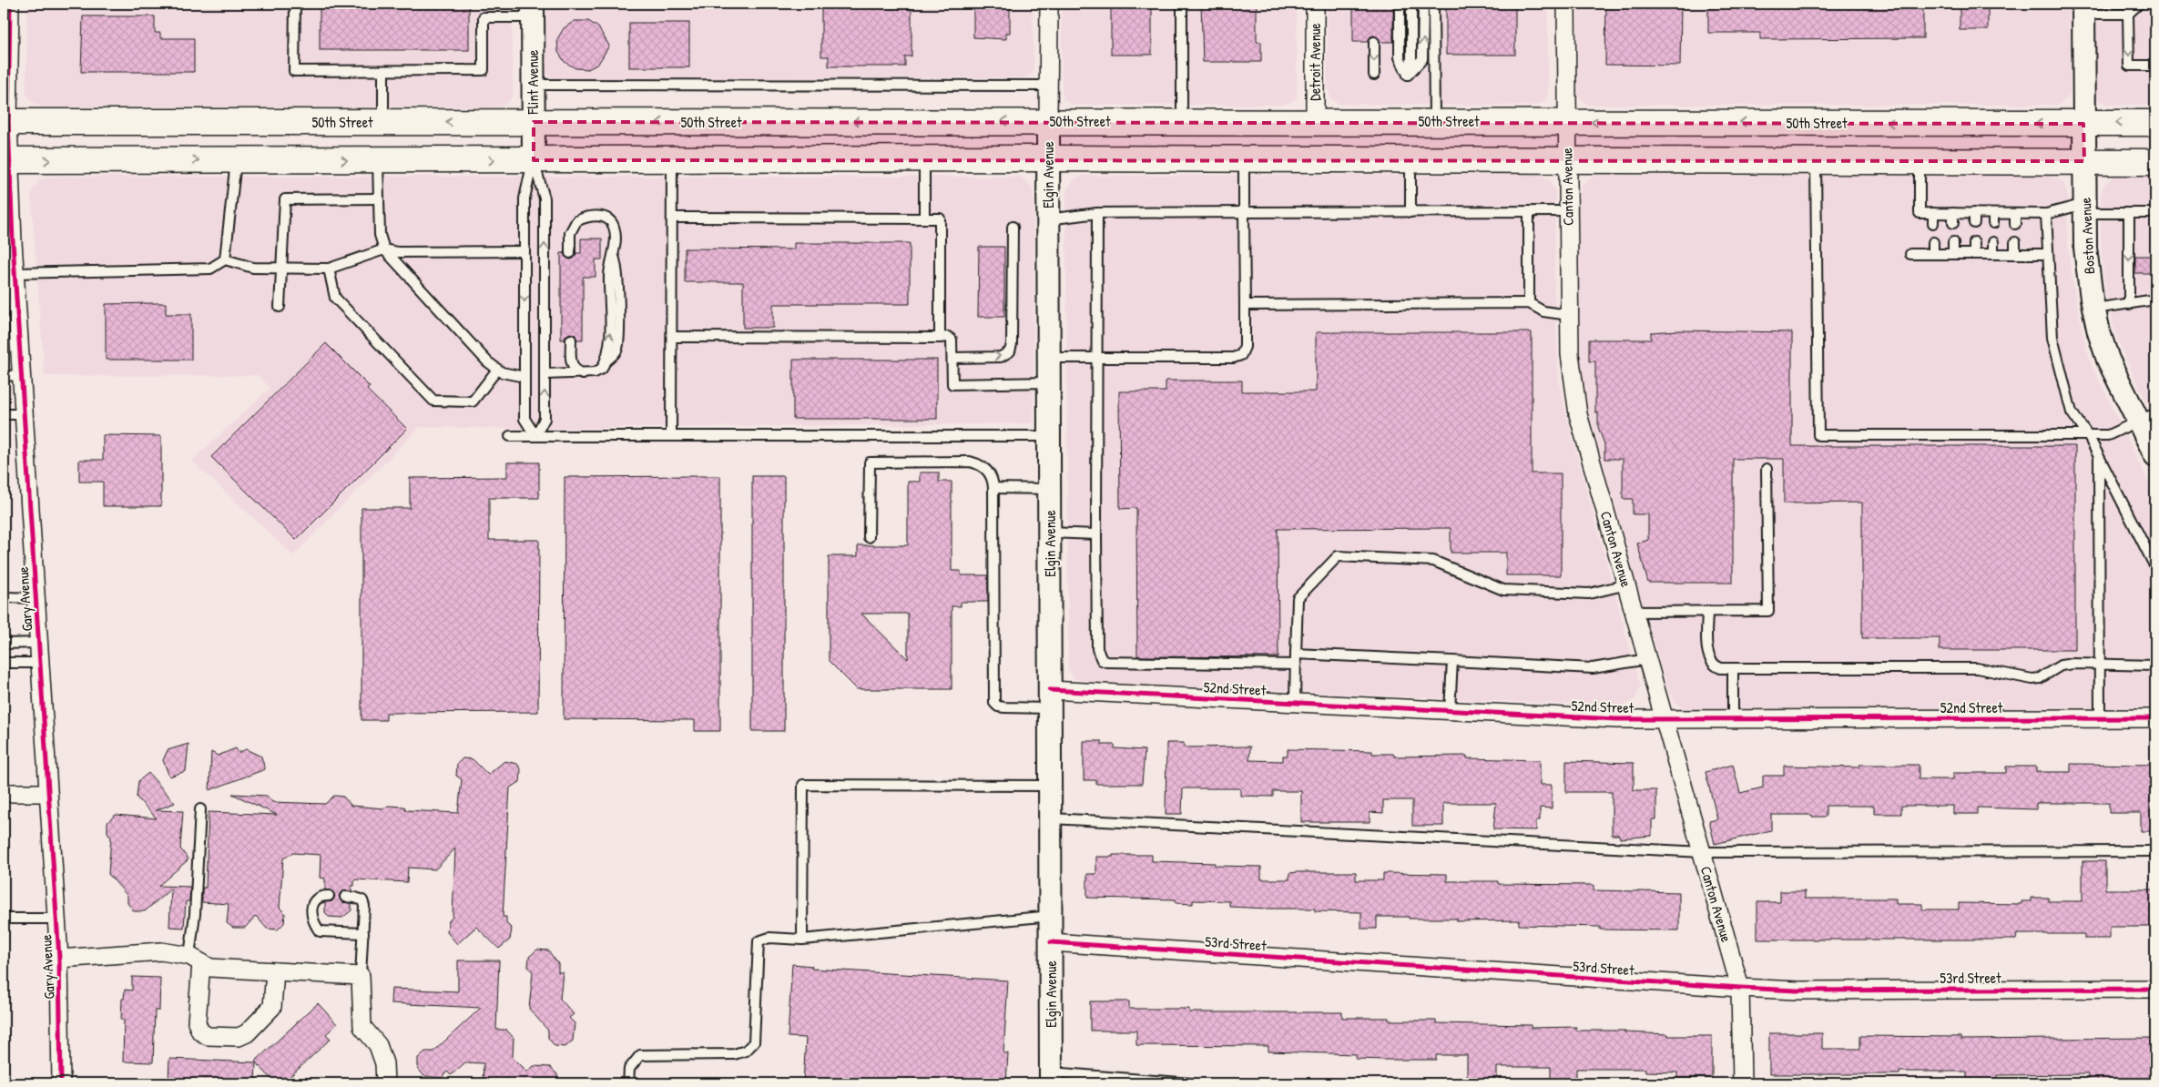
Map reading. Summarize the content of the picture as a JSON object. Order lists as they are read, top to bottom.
{
  "streets": {
    "main road": ["50th Street"],
    "street": [
      "Detroit Avenue",
      "Flint Avenue",
      "Elgin Avenue",
      "Canton Avenue",
      "Boston Avenue",
      "Gary Avenue",
      "52nd Street",
      "53rd Street"
    ]
  },
  "crossings": [
    ["Detroit Avenue", "50th Street"],
    ["Flint Avenue", "50th Street"],
    ["50th Street", "Elgin Avenue"],
    ["50th Street", "Canton Avenue"],
    ["50th Street", "Boston Avenue"],
    ["50th Street", "Gary Avenue"],
    ["Elgin Avenue", "52nd Street"],
    ["Elgin Avenue", "53rd Street"],
    ["Canton Avenue", "52nd Street"],
    ["Canton Avenue", "53rd Street"]
  ]
}
